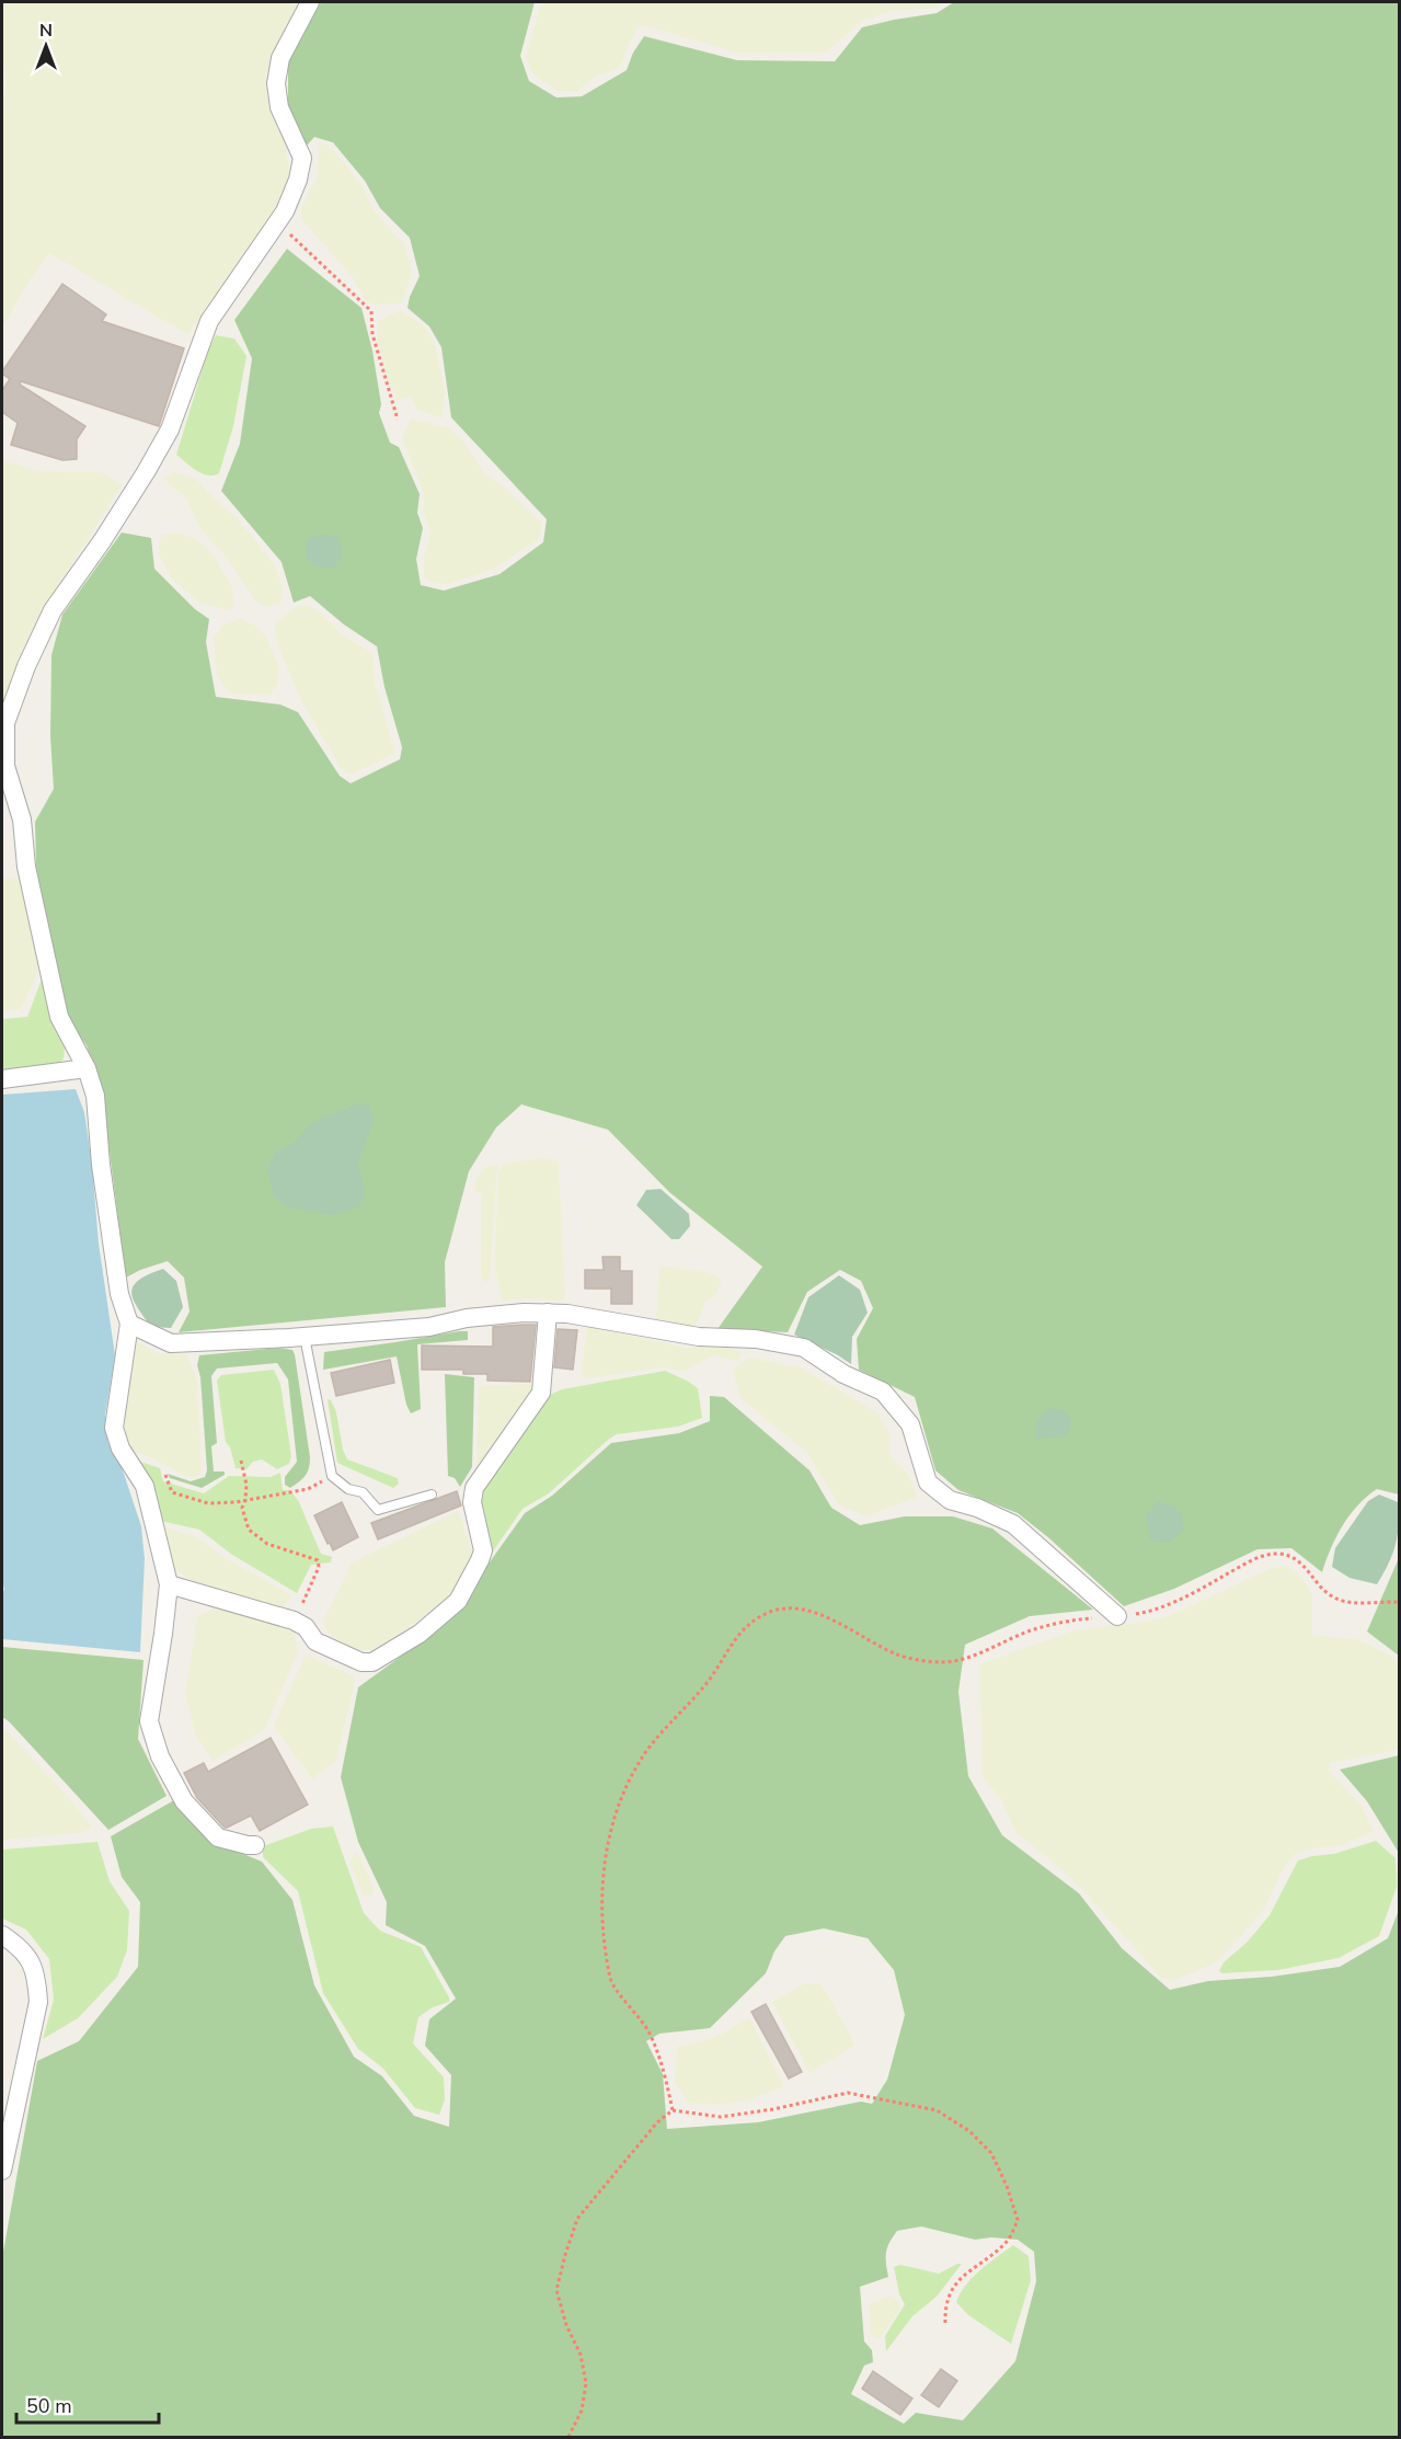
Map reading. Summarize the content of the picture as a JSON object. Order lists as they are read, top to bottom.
{
  "scale_bar": "50 m",
  "north": "top"
}
